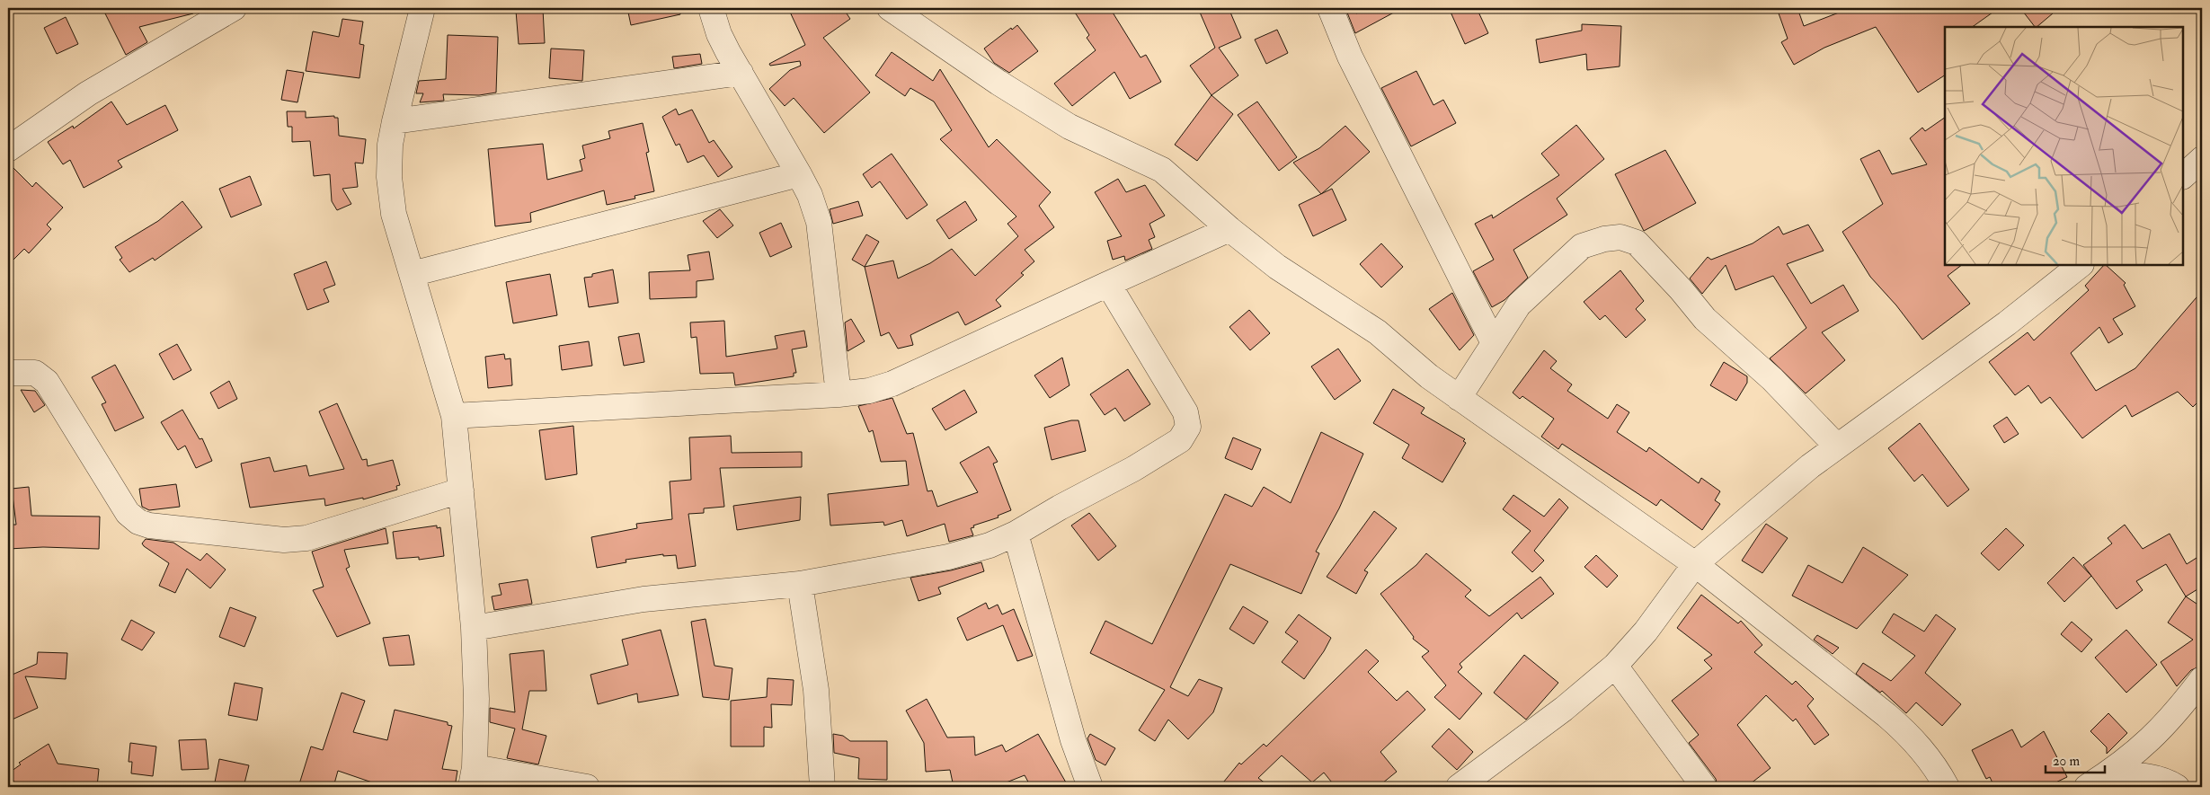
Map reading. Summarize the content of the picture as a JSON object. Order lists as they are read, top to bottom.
{
  "scale_bar": "20 m"
}
